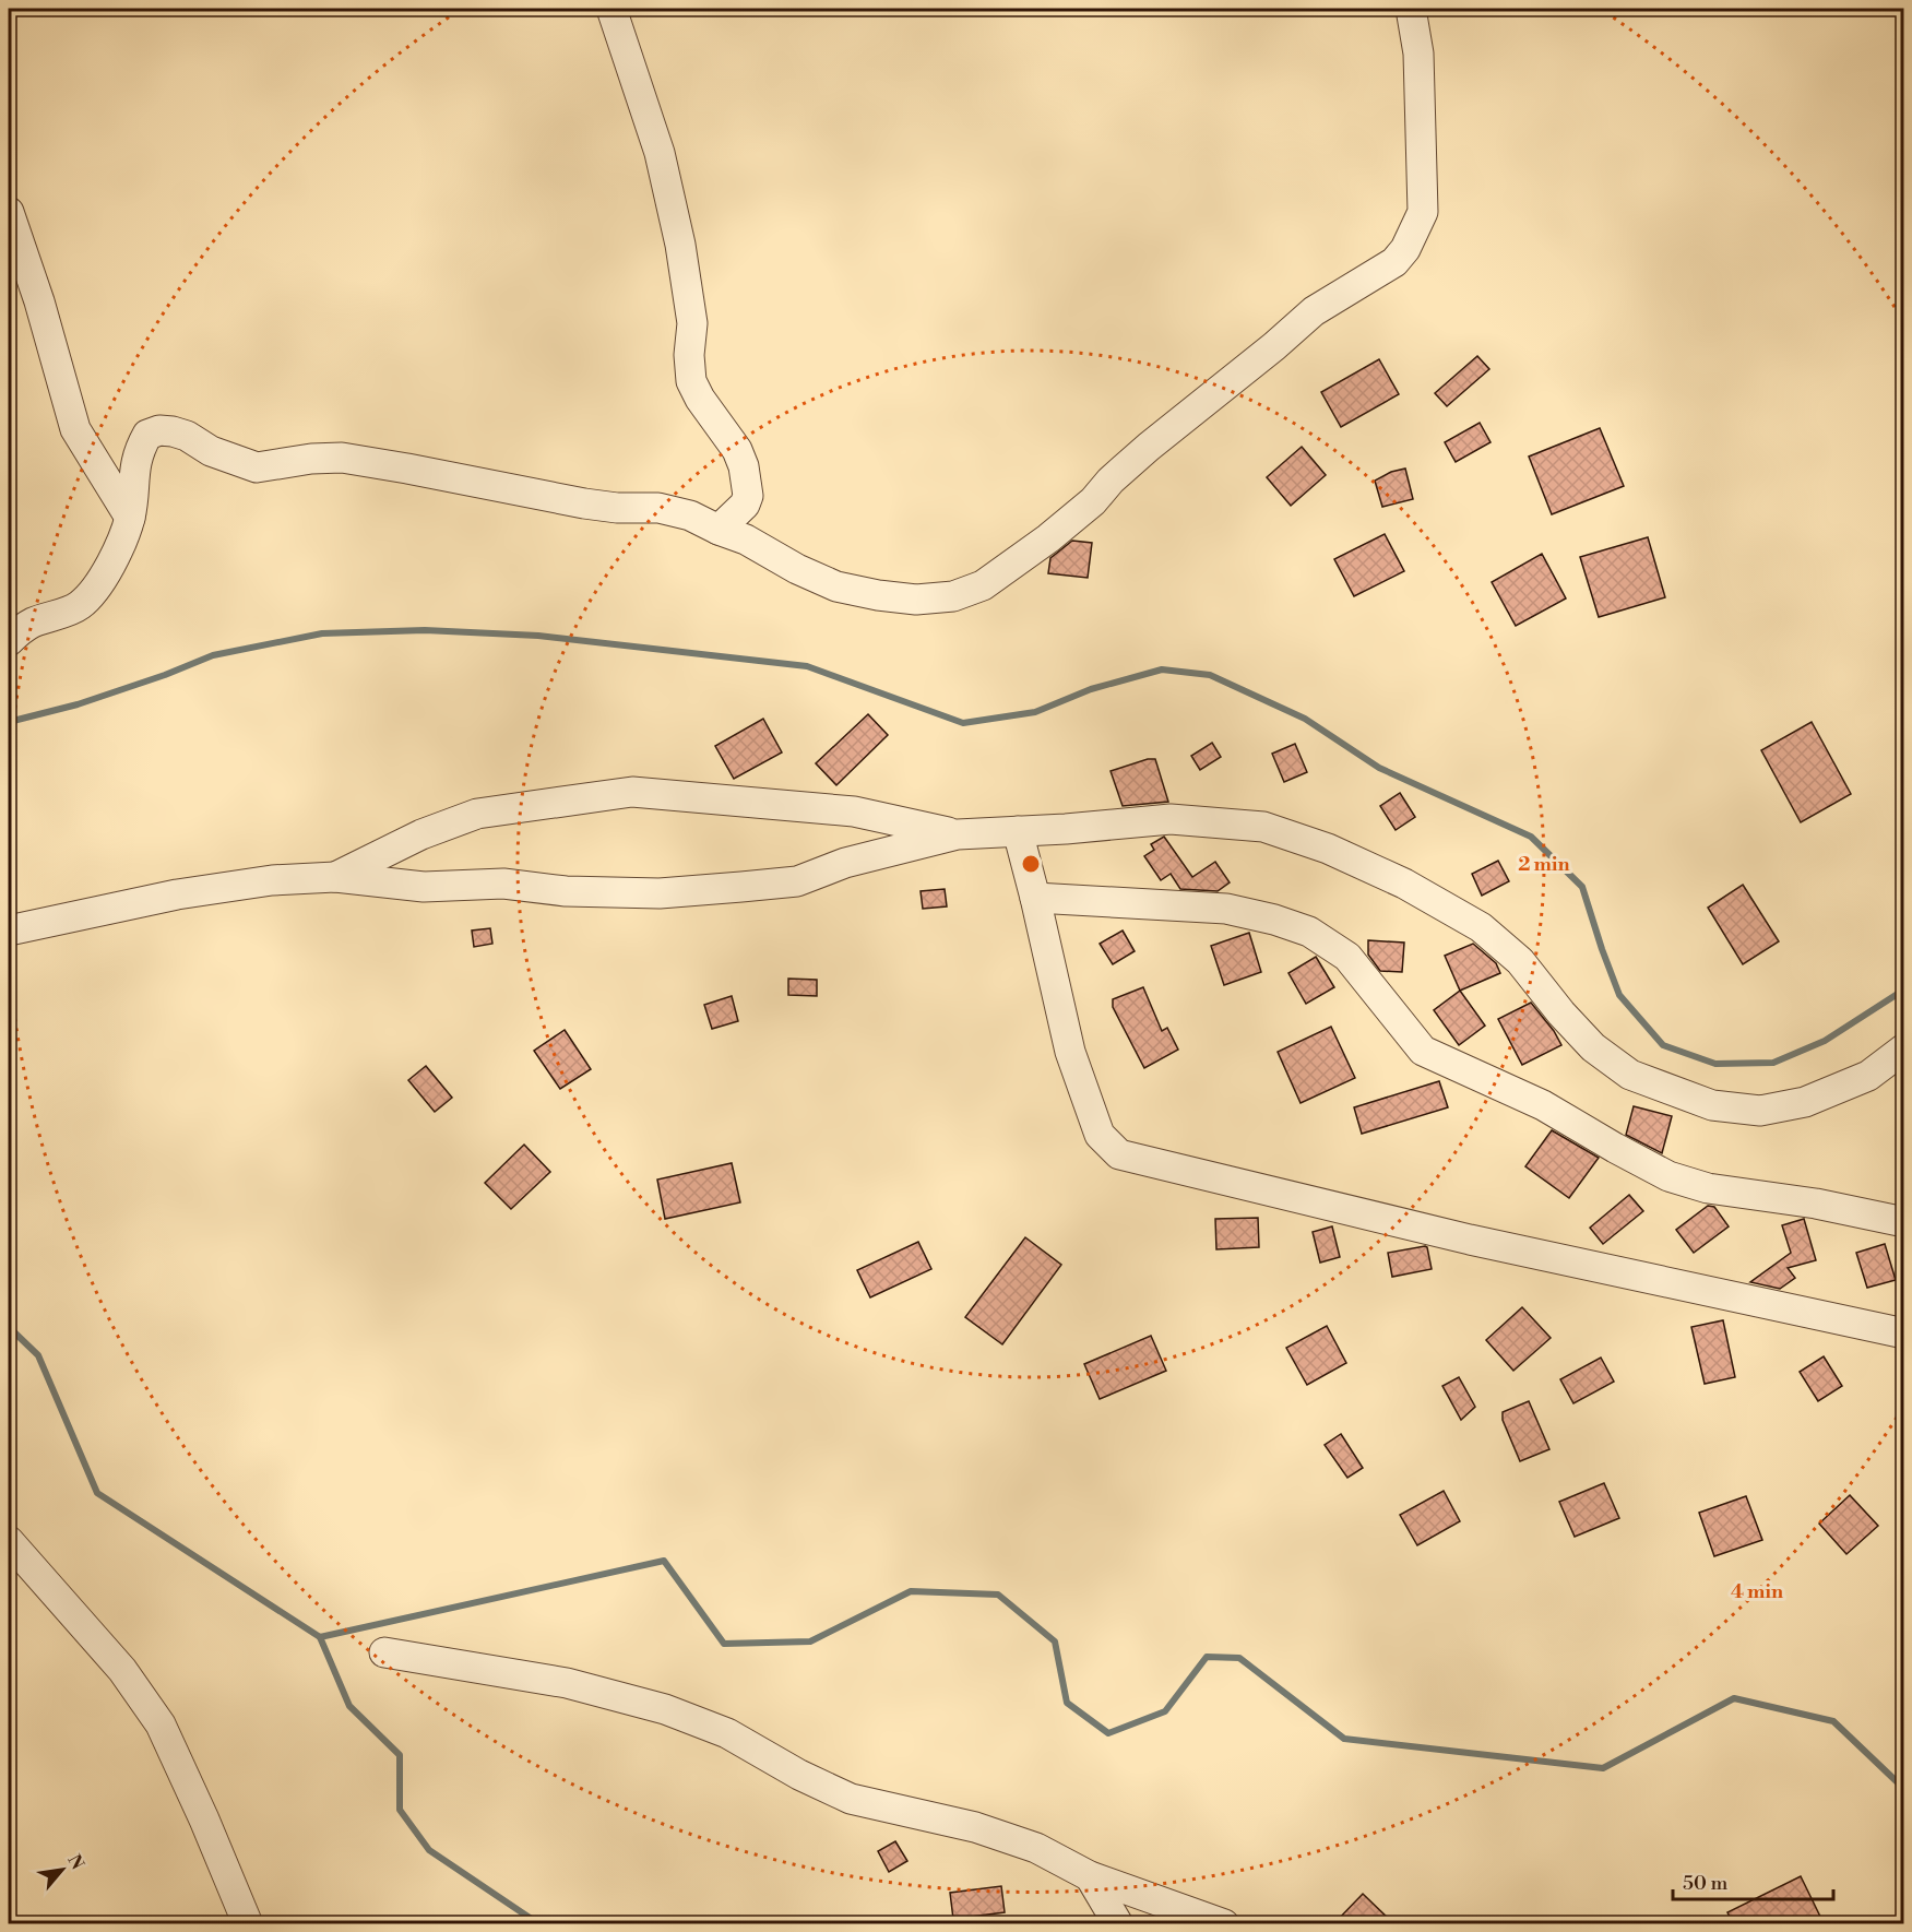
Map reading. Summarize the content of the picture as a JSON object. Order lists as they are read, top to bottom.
{
  "scale_bar": "50 m",
  "north": "top right",
  "rings": ["2 min", "4 min"]
}
